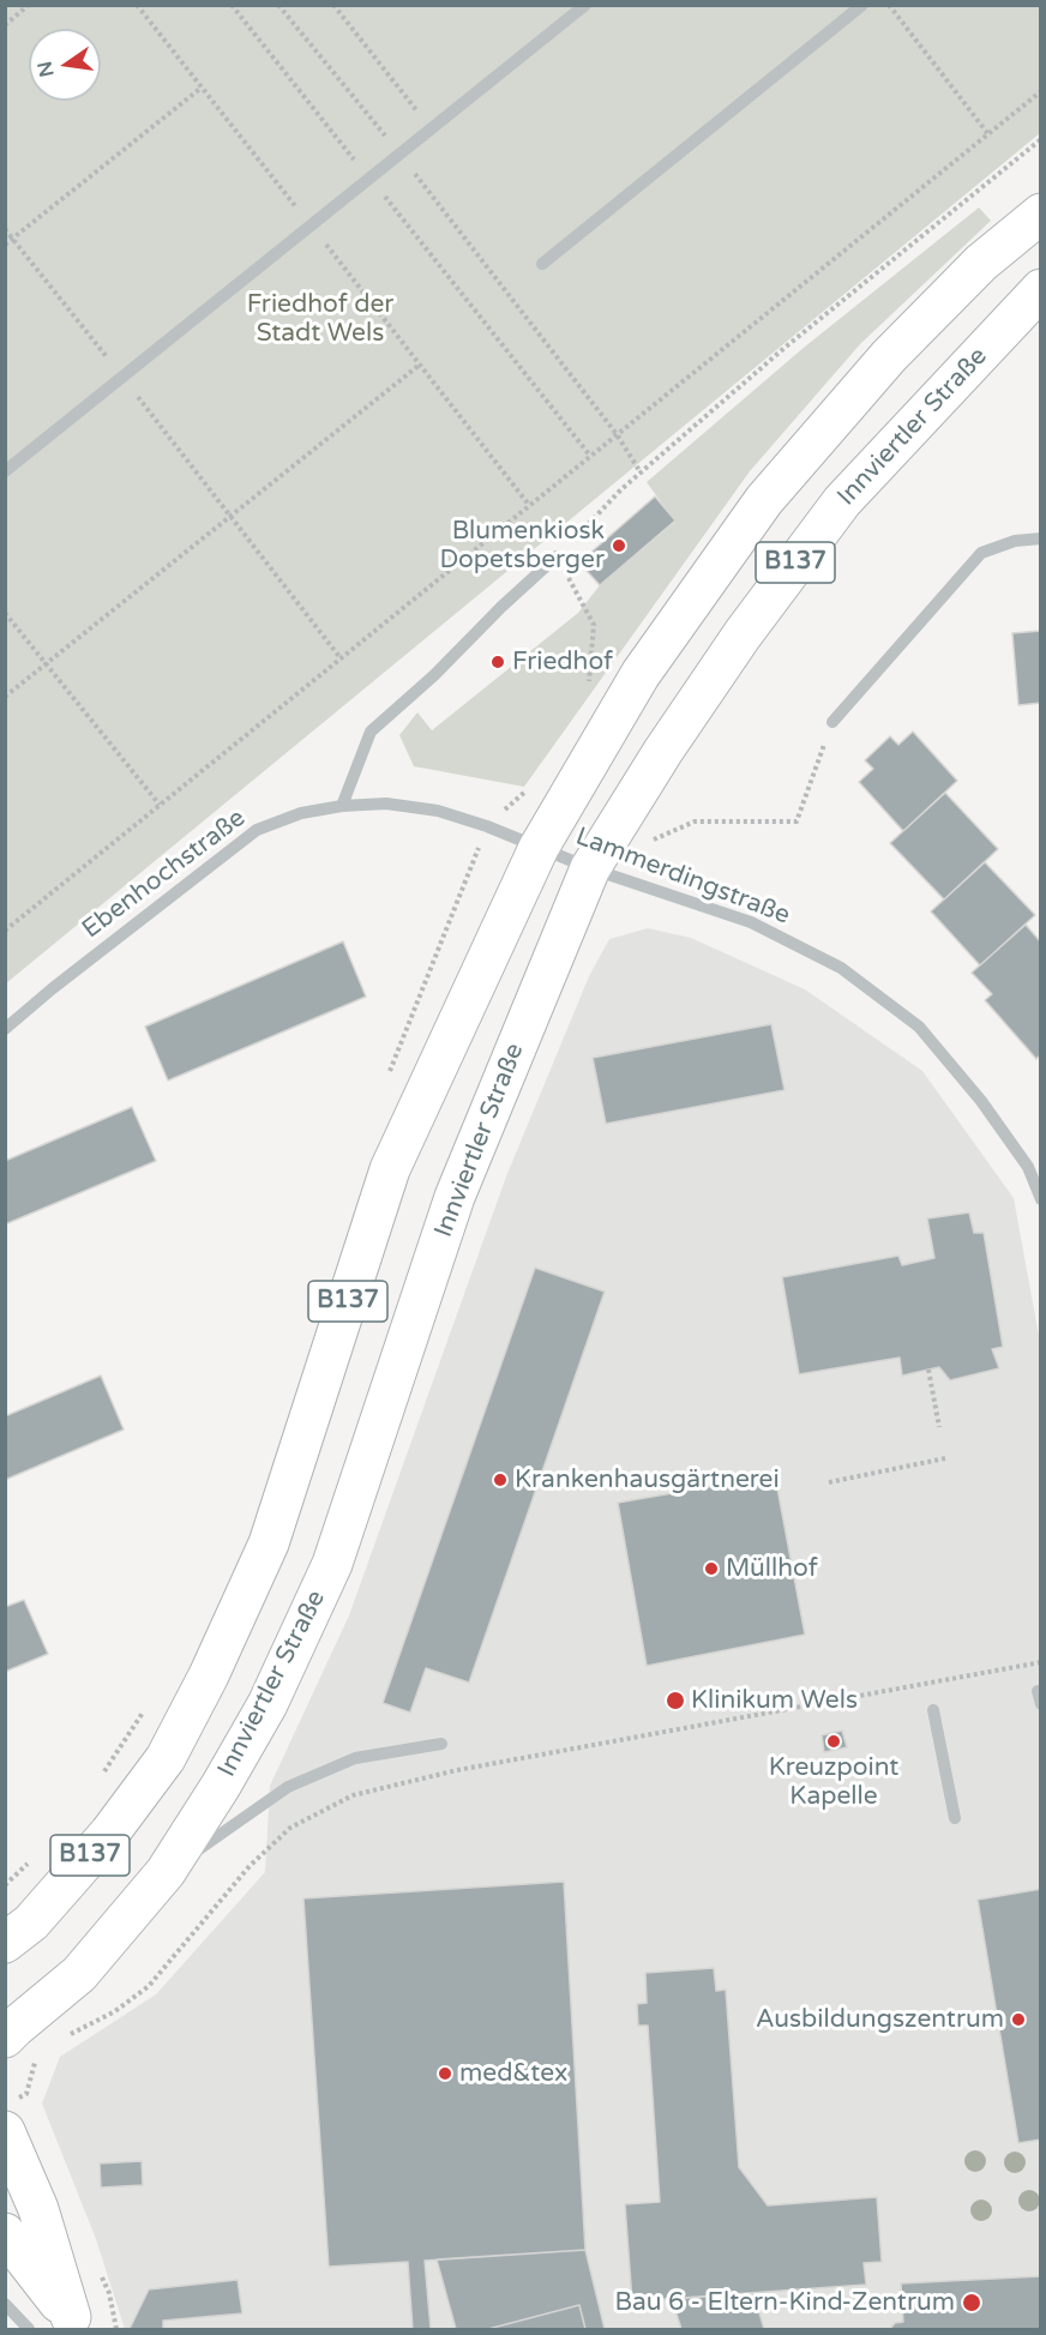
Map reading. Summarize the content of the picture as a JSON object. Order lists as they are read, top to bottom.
{
  "streets": {
    "main road": ["Innviertler Straße", "B137"],
    "street": ["Ebenhochstraße", "Lammerdingstraße"]
  },
  "crossings": [
    ["Innviertler Straße", "Lammerdingstraße"],
    ["B137", "Ebenhochstraße"],
    ["B137", "Lammerdingstraße"],
    ["Ebenhochstraße", "Lammerdingstraße"]
  ],
  "parks": ["Friedhof der Stadt Wels"],
  "places": [
    "Blumenkiosk Dopetsberger",
    "Friedhof",
    "Krankenhausgärtnerei",
    "Müllhof",
    "Klinikum Wels",
    "Kreuzpoint Kapelle",
    "Ausbildungszentrum",
    "med&tex",
    "Bau 6 - Eltern-Kind-Zentrum"
  ],
  "north": "left"
}
